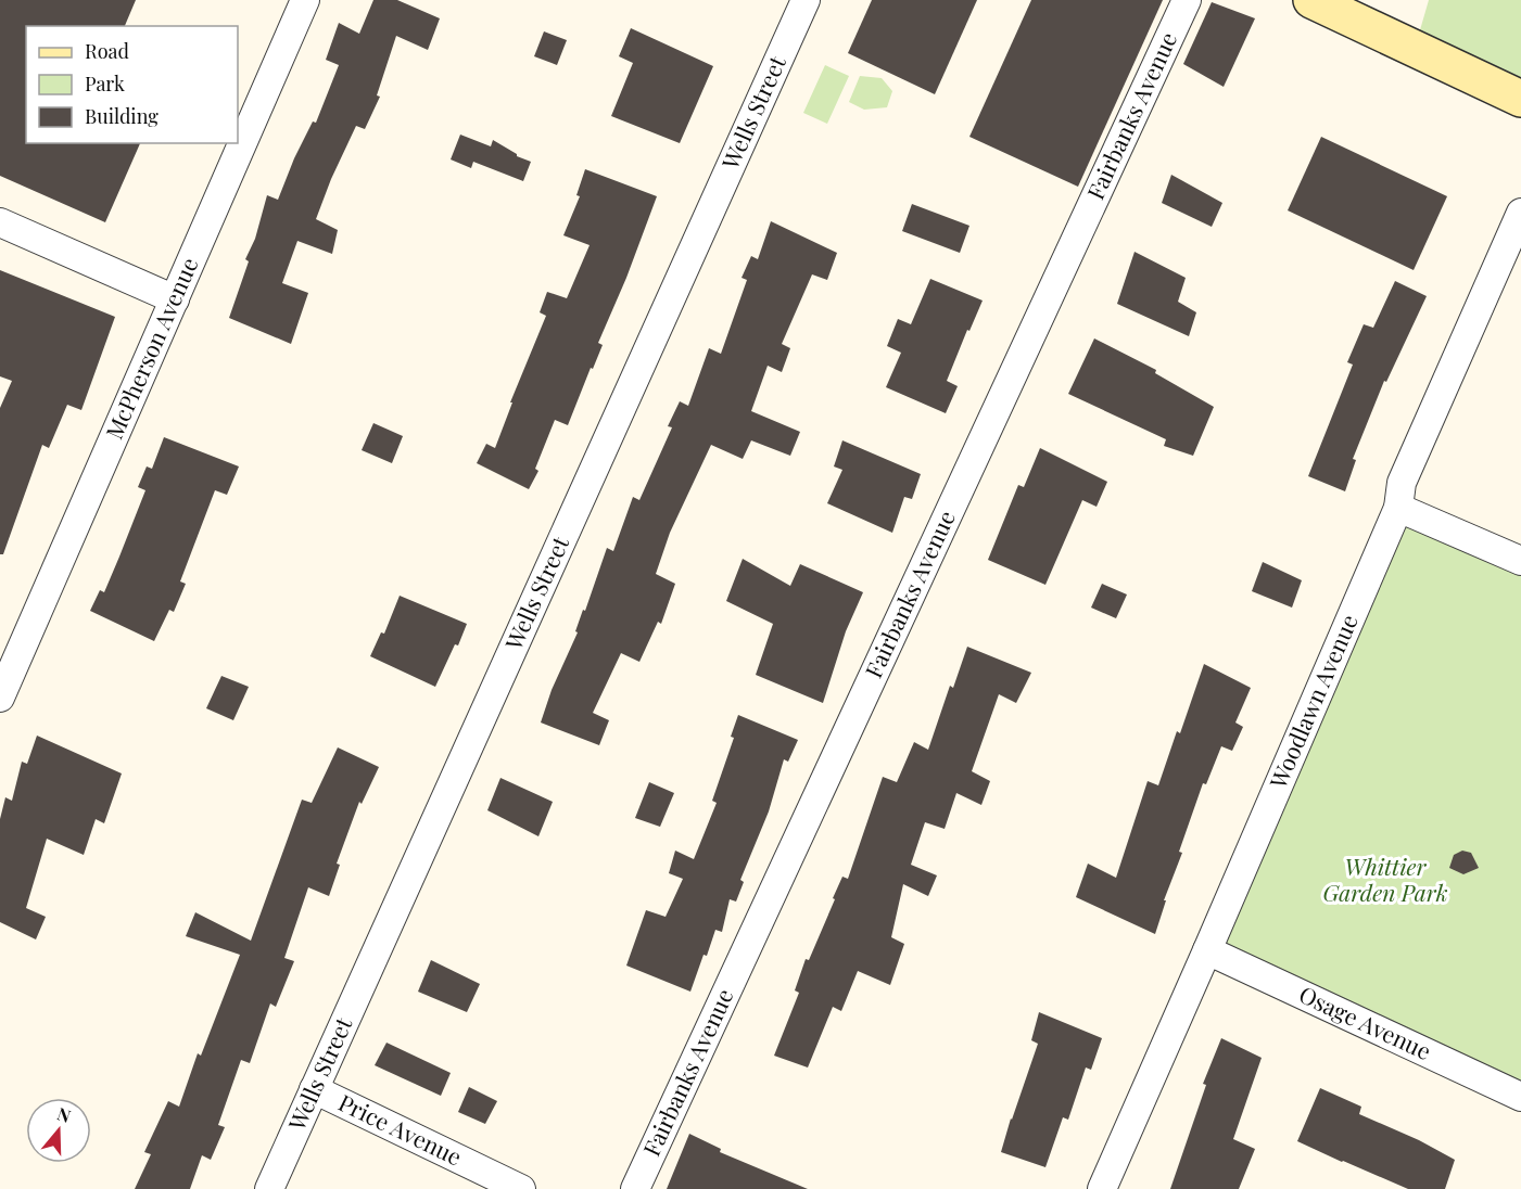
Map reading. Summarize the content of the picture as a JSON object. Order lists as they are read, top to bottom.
{
  "streets": {
    "street": [
      "Wells Street",
      "Fairbanks Avenue",
      "McPherson Avenue",
      "Woodlawn Avenue",
      "Osage Avenue",
      "Price Avenue"
    ]
  },
  "crossings": [
    ["Wells Street", "Price Avenue"],
    ["Woodlawn Avenue", "Osage Avenue"]
  ],
  "parks": ["Whittier Garden Park"],
  "legend": ["Road", "Park", "Building"],
  "north": "top"
}
